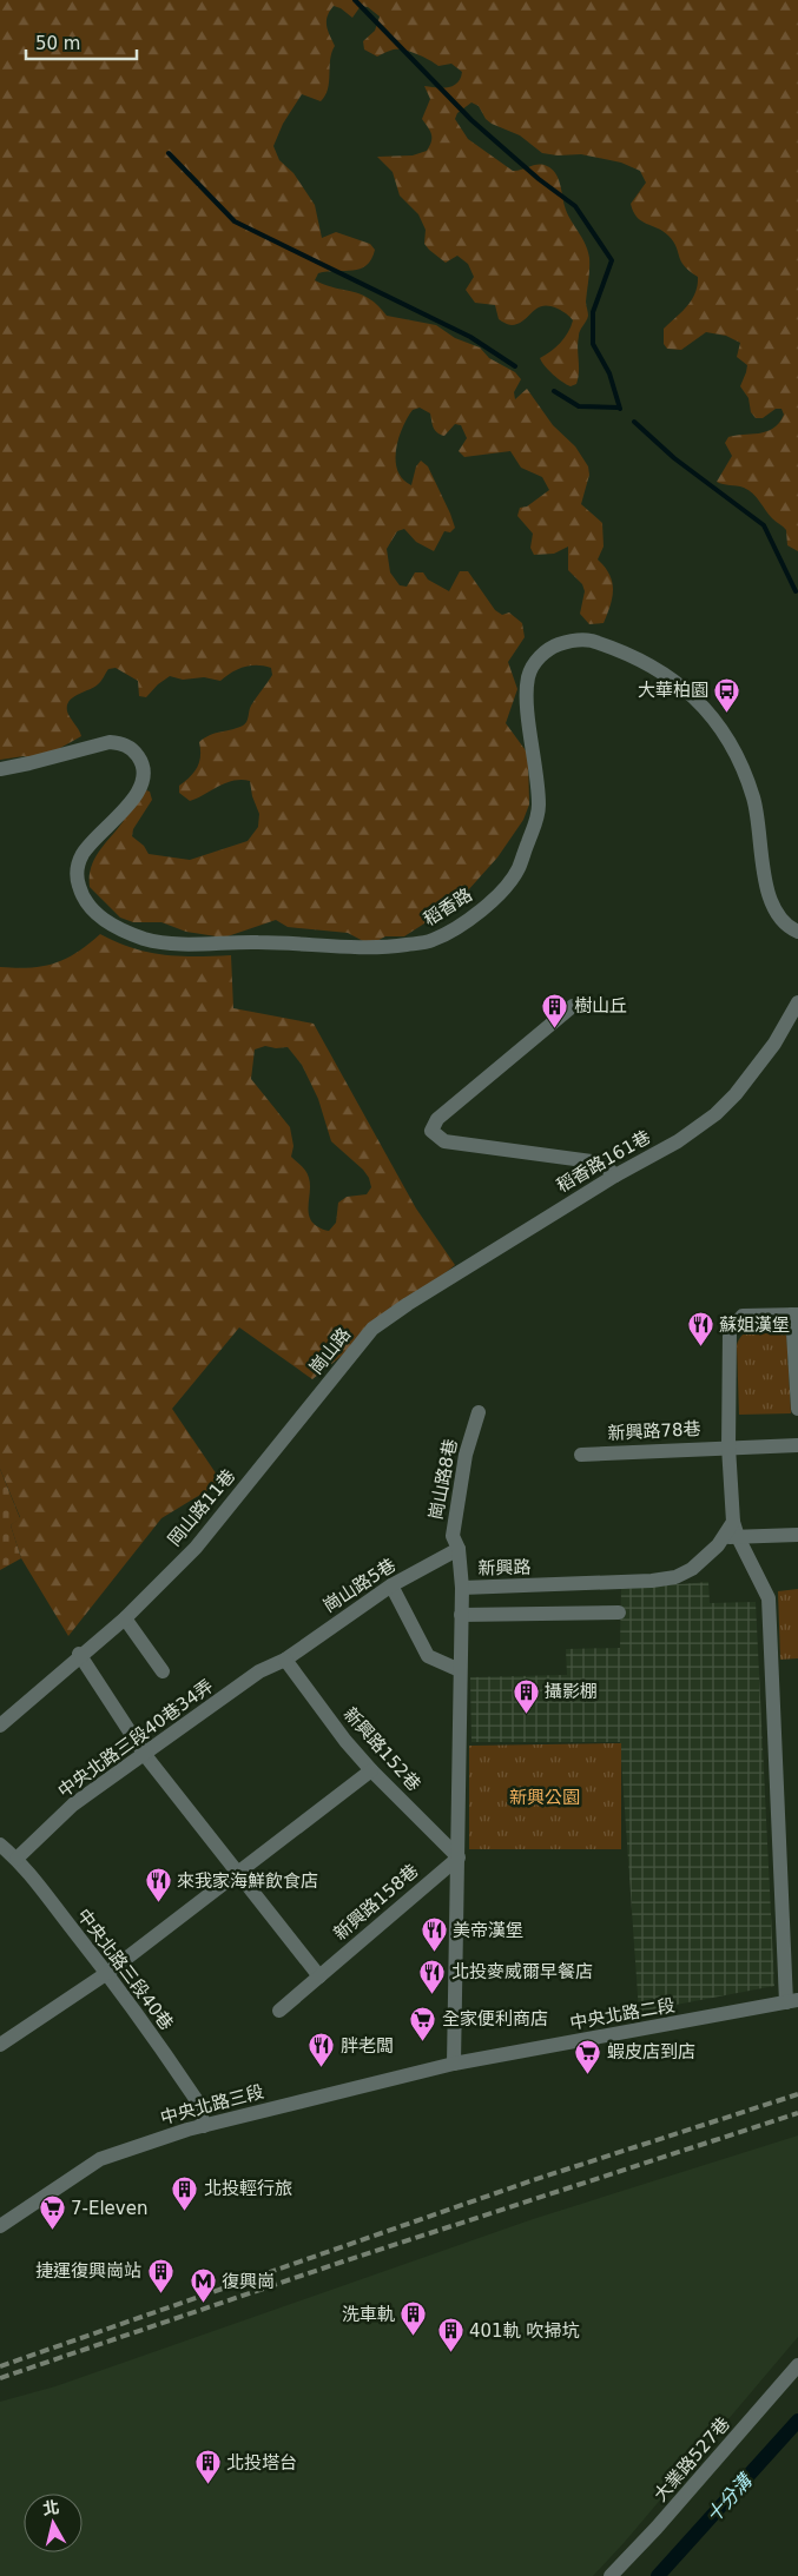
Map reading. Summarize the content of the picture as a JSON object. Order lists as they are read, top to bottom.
{
  "streets": {
    "street": [
      "稻香路",
      "稻香路161巷",
      "崗山路",
      "新興路78巷",
      "崗山路8巷",
      "岡山路11巷",
      "新興路",
      "崗山路5巷",
      "中央北路三段40巷34弄",
      "新興路152巷",
      "新興路158巷",
      "中央北路三段40巷",
      "中央北路二段",
      "中央北路三段",
      "大業路527巷"
    ]
  },
  "crossings": [
    ["稻香路161巷", "崗山路"],
    ["崗山路", "岡山路11巷"],
    ["崗山路8巷", "新興路"],
    ["崗山路8巷", "崗山路5巷"],
    ["新興路", "新興路152巷"],
    ["新興路", "新興路158巷"],
    ["新興路", "中央北路二段"],
    ["新興路", "中央北路三段"],
    ["崗山路5巷", "中央北路三段40巷34弄"],
    ["崗山路5巷", "新興路152巷"],
    ["中央北路三段40巷34弄", "新興路152巷"],
    ["中央北路三段40巷34弄", "中央北路三段40巷"],
    ["新興路152巷", "新興路158巷"],
    ["中央北路三段40巷", "中央北路三段"],
    ["中央北路二段", "中央北路三段"]
  ],
  "water": ["十分溝"],
  "parks": ["新興公園"],
  "places": {
    "bus stop": ["大華柏園"],
    "building": [
      "樹山丘",
      "攝影棚",
      "北投輕行旅",
      "捷運復興崗站",
      "洗車軌",
      "401軌 吹掃坑",
      "北投塔台"
    ],
    "restaurant": [
      "蘇姐漢堡",
      "來我家海鮮飲食店",
      "美帝漢堡",
      "北投麥威爾早餐店",
      "胖老闆"
    ],
    "supermarket": ["全家便利商店", "蝦皮店到店", "7-Eleven"],
    "metro station": ["復興崗"]
  },
  "scale_bar": "50 m",
  "north": "top"
}
